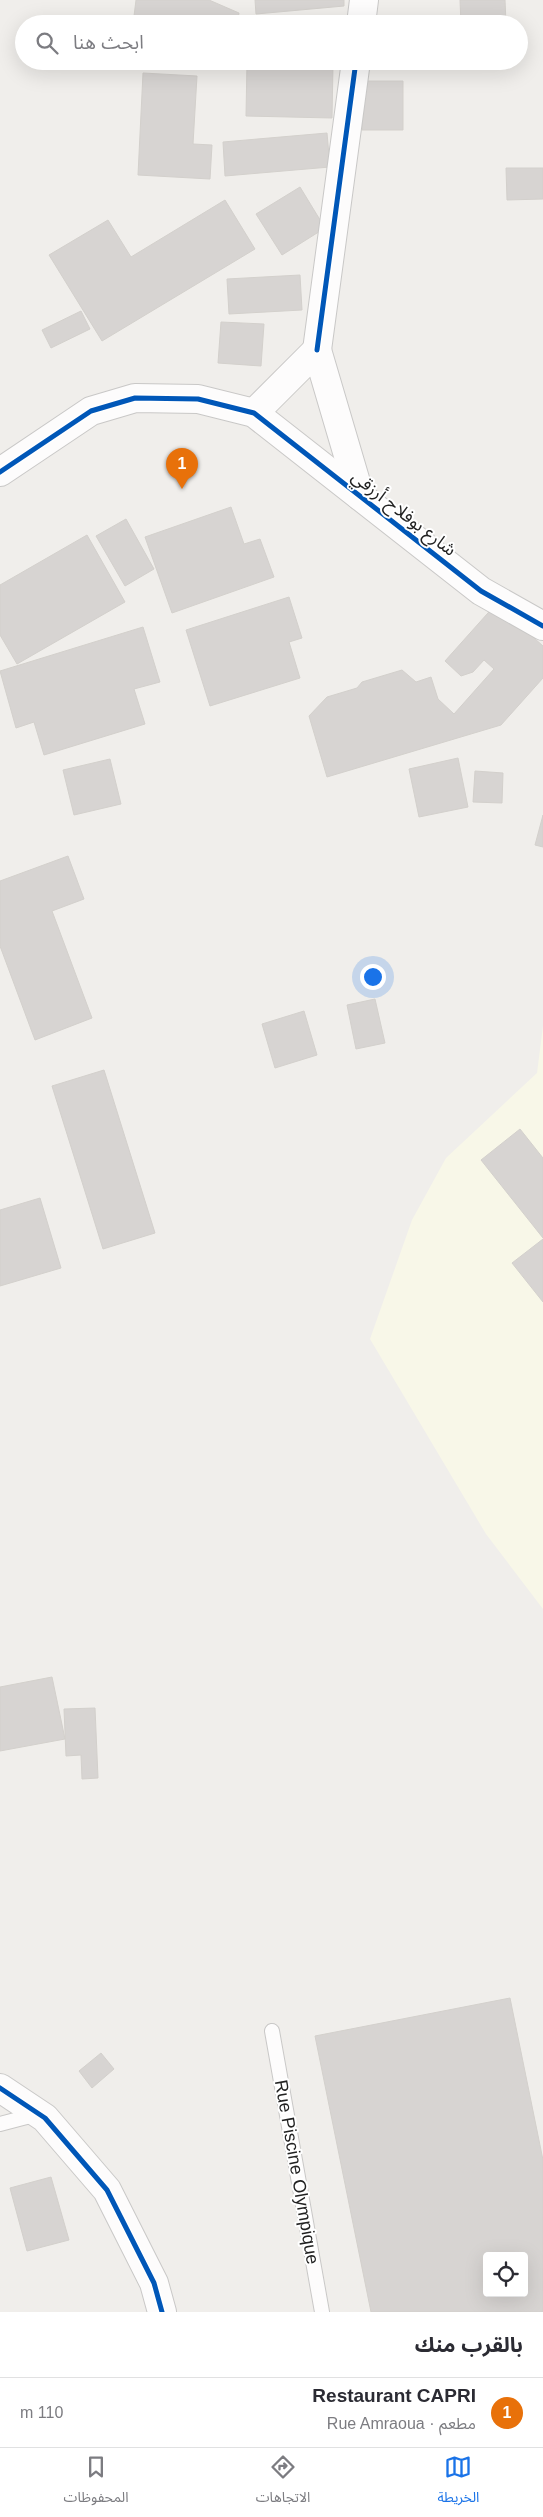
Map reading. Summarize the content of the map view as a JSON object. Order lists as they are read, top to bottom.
{
  "streets": {
    "street": ["شارع بوفلاح أرزقي"],
    "lane": ["Rue Piscine Olympique"]
  },
  "page": {
    "search": "ابحث هنا",
    "pins": "1",
    "heading": "بالقرب منك",
    "list": [
      {
        "mark": "1",
        "name": "Restaurant CAPRI",
        "note": "مطعم · Rue Amraoua",
        "value": "110 m"
      }
    ],
    "nav": ["الخريطة", "الاتجاهات", "المحفوظات"]
  }
}
